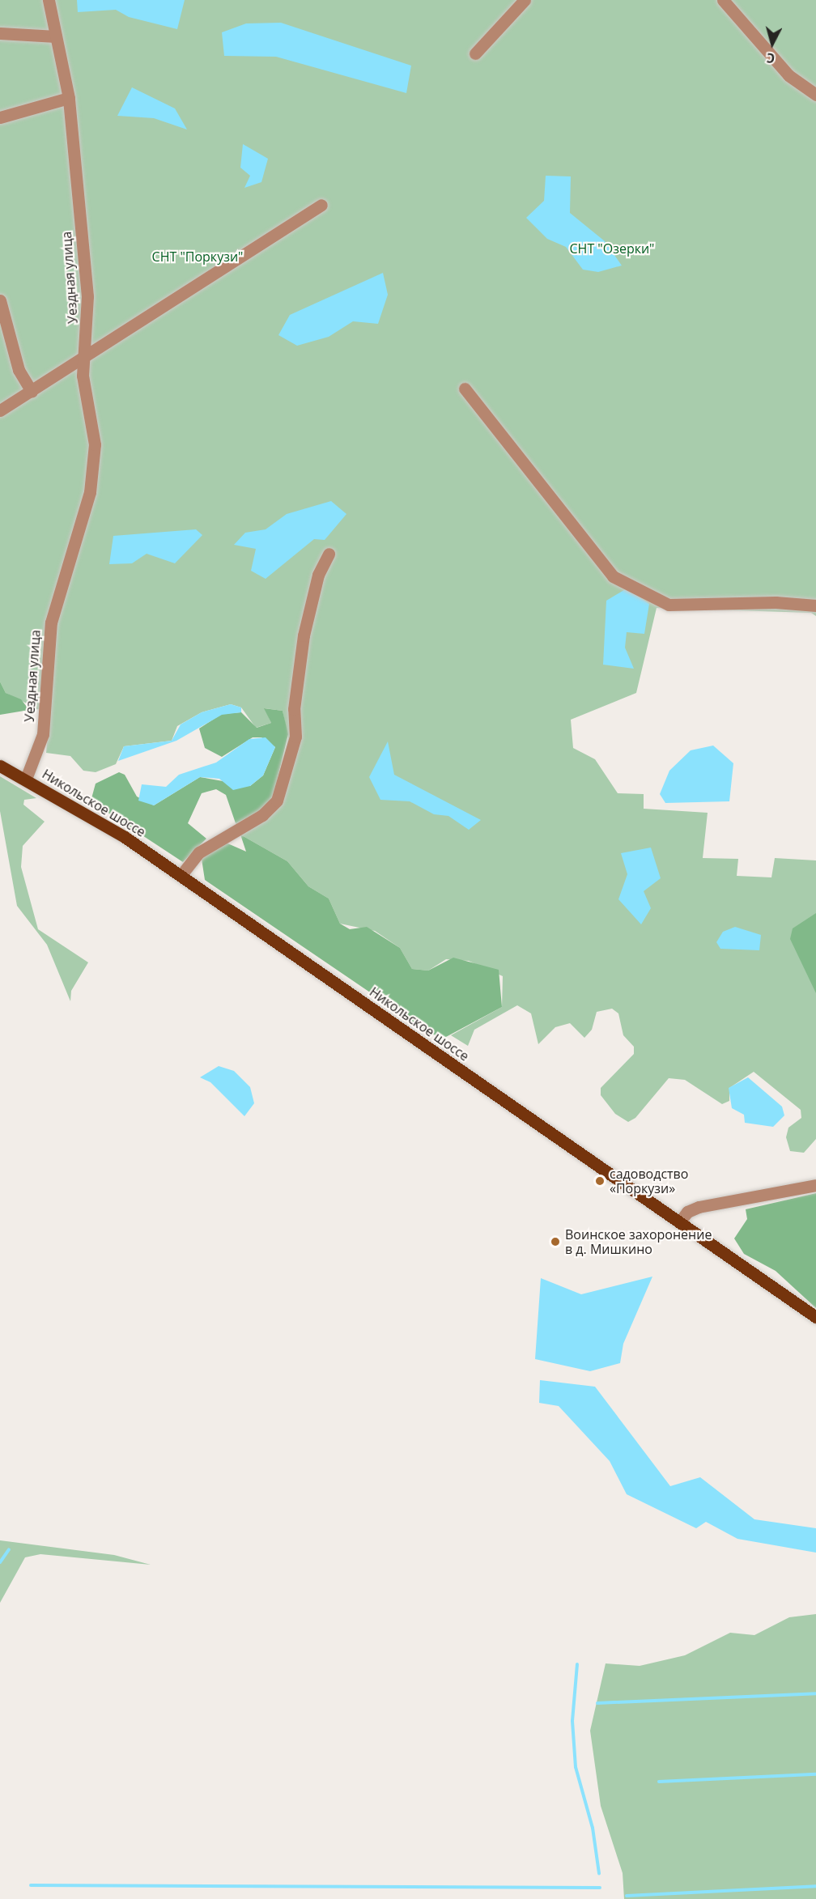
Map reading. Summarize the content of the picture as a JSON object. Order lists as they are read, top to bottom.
{
  "streets": {
    "main road": ["Никольское шоссе"],
    "street": ["Уездная улица"]
  },
  "crossings": [
    ["Уездная улица", "Никольское шоссе"]
  ],
  "parks": ["СНТ \"Озерки\"", "СНТ \"Поркузи\""],
  "places": ["садоводство «Поркузи»", "Воинское захоронение в д. Мишкино"],
  "north": "bottom"
}
